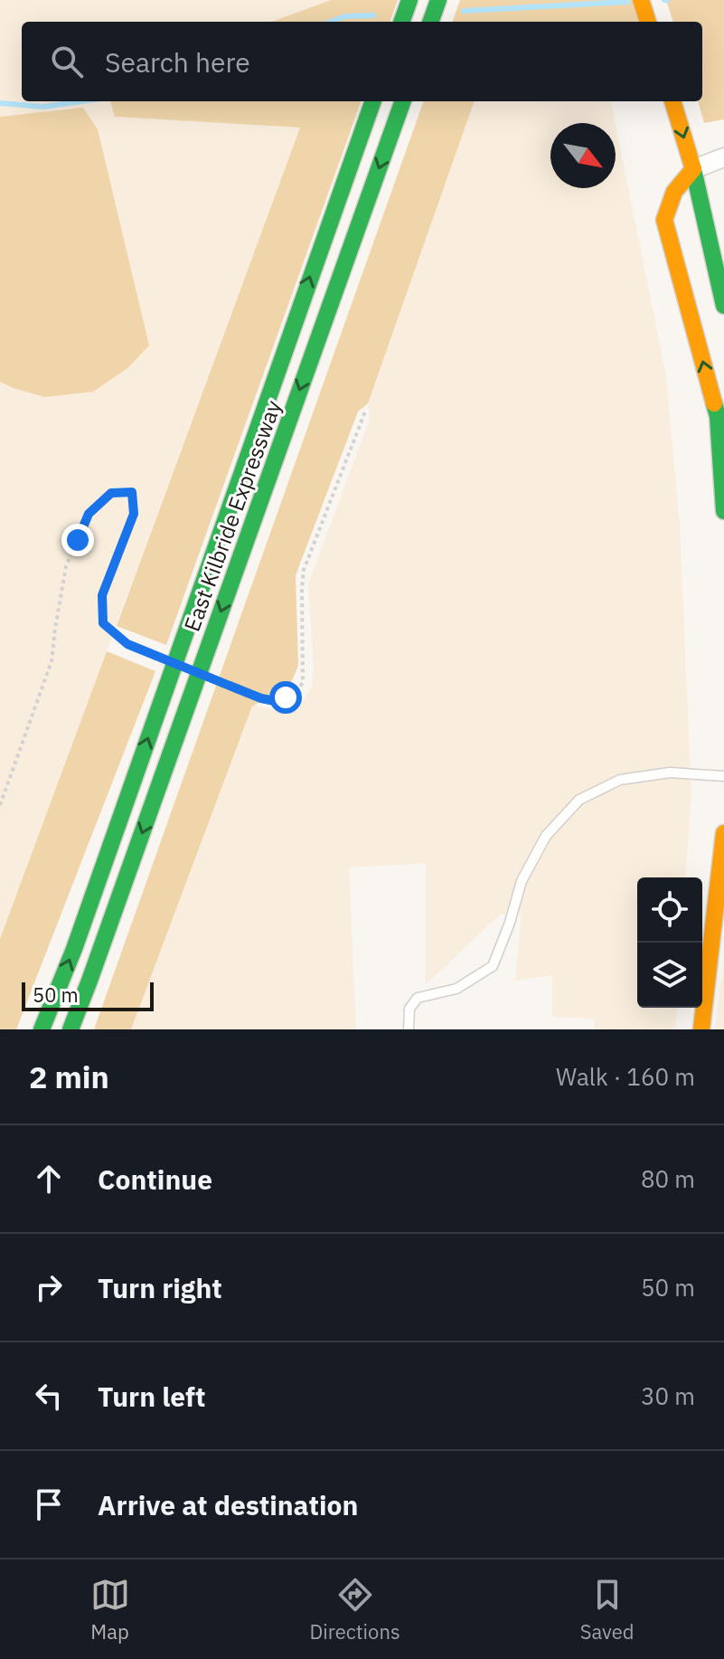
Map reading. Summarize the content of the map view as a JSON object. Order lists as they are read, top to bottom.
{
  "streets": {
    "main road": ["East Kilbride Expressway"]
  },
  "scale_bar": "50 m",
  "north": "bottom right",
  "page": {
    "search": "Search here",
    "scale": "50 m",
    "heading": ["2 min", "Walk · 160 m"],
    "list": [
      ["Continue", "80 m"],
      ["Turn right", "50 m"],
      ["Turn left", "30 m"],
      "Arrive at destination"
    ],
    "nav": ["Map", "Directions", "Saved"]
  }
}
